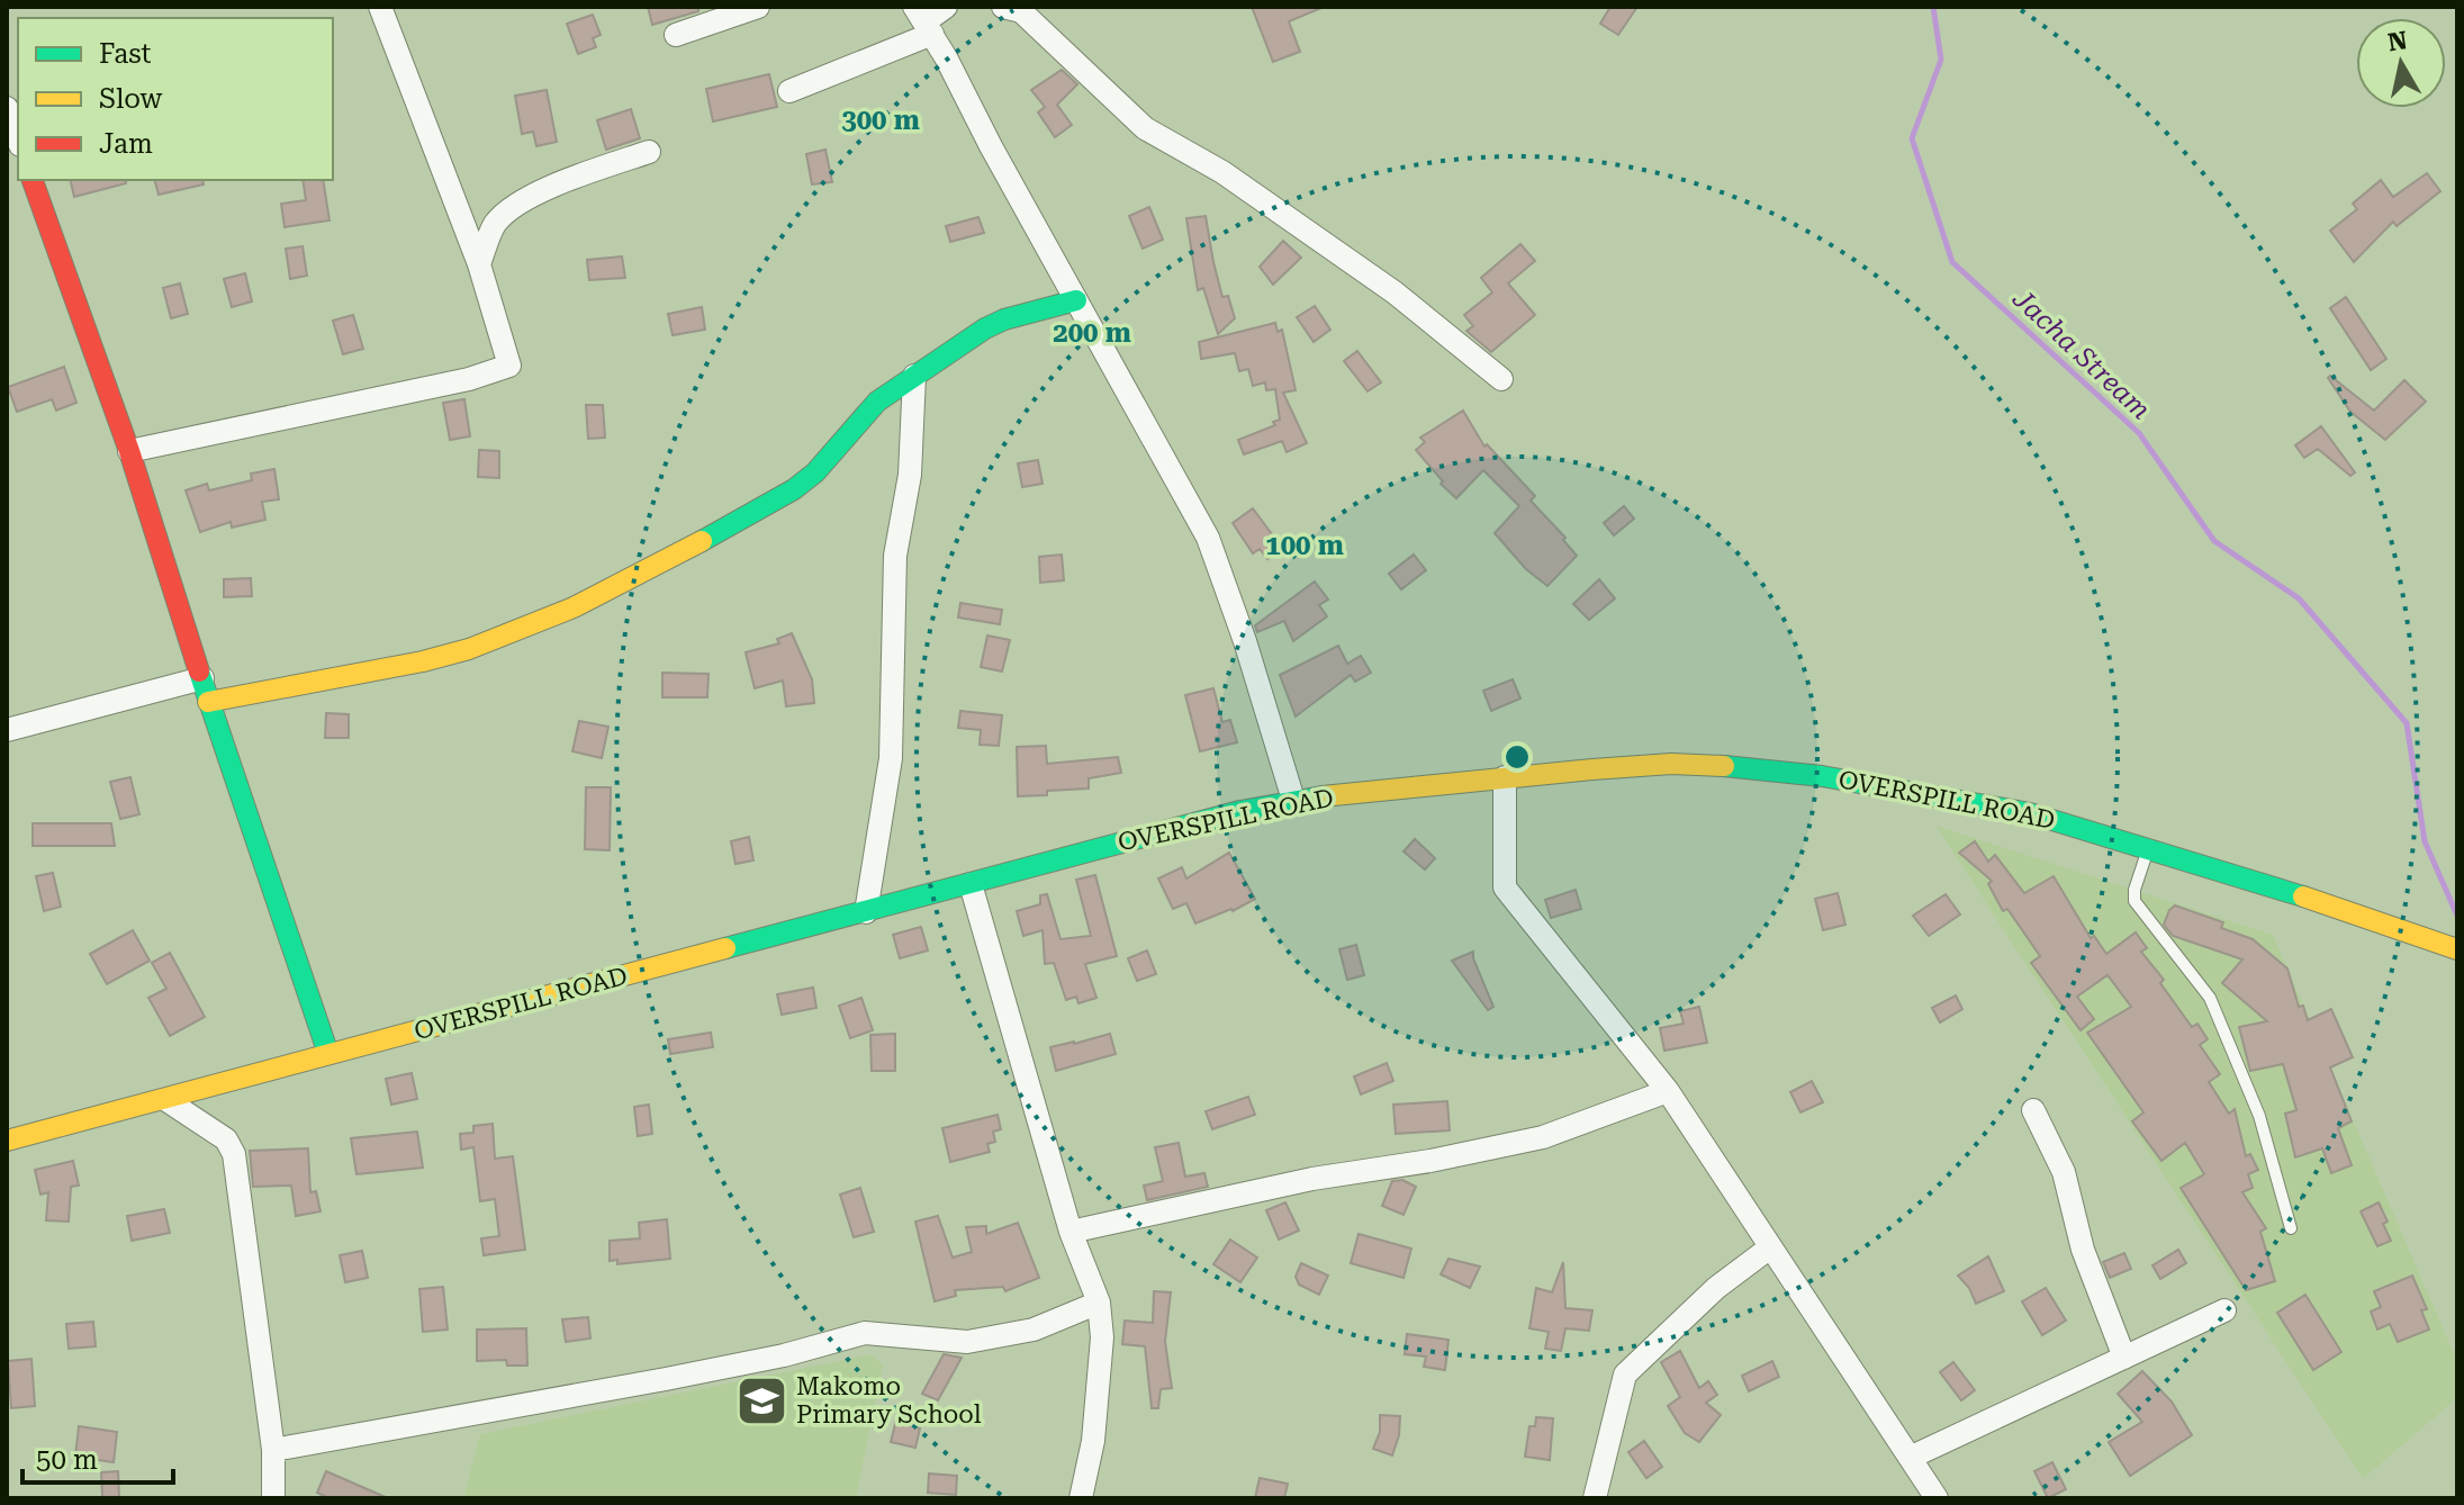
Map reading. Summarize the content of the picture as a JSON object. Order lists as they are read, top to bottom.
{
  "streets": {
    "street": ["OVERSPILL ROAD"]
  },
  "water": ["Jacha Stream"],
  "places": {
    "school or university": ["Makomo Primary School"]
  },
  "legend": ["Fast", "Slow", "Jam"],
  "scale_bar": "50 m",
  "north": "top",
  "rings": ["300 m", "200 m", "100 m"]
}
